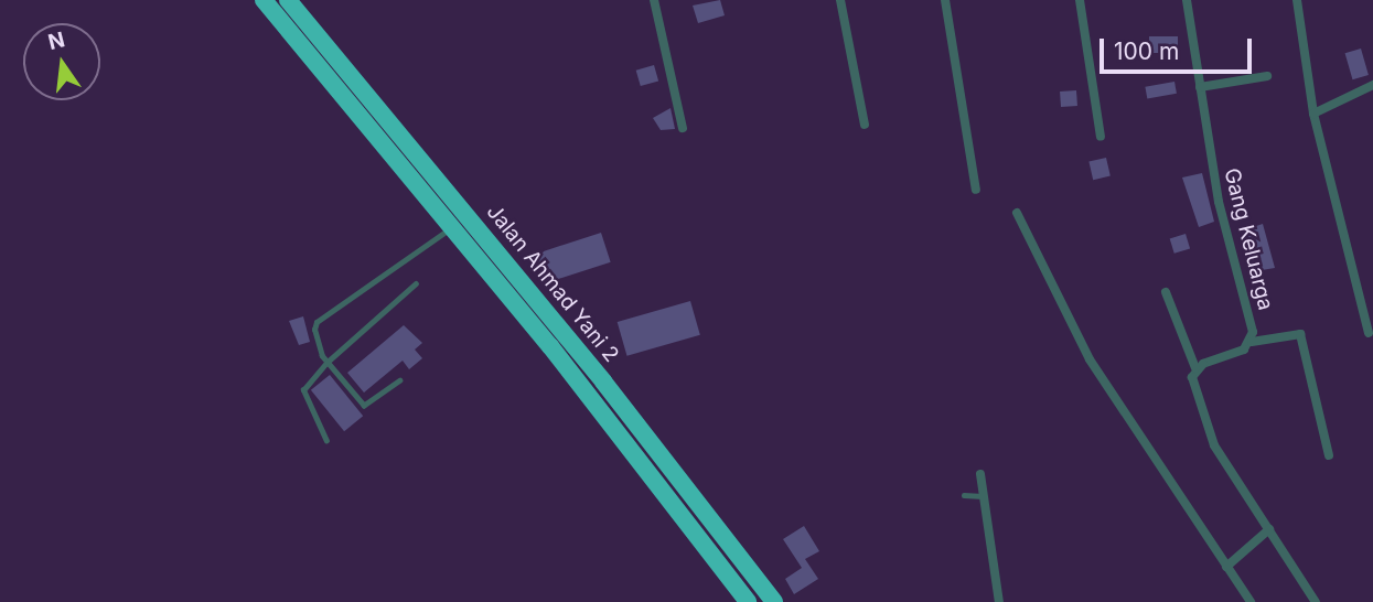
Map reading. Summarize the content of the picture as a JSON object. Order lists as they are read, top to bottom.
{
  "streets": {
    "highway": ["Jalan Ahmad Yani 2"],
    "street": ["Gang Keluarga"]
  },
  "scale_bar": "100 m",
  "north": "top"
}
